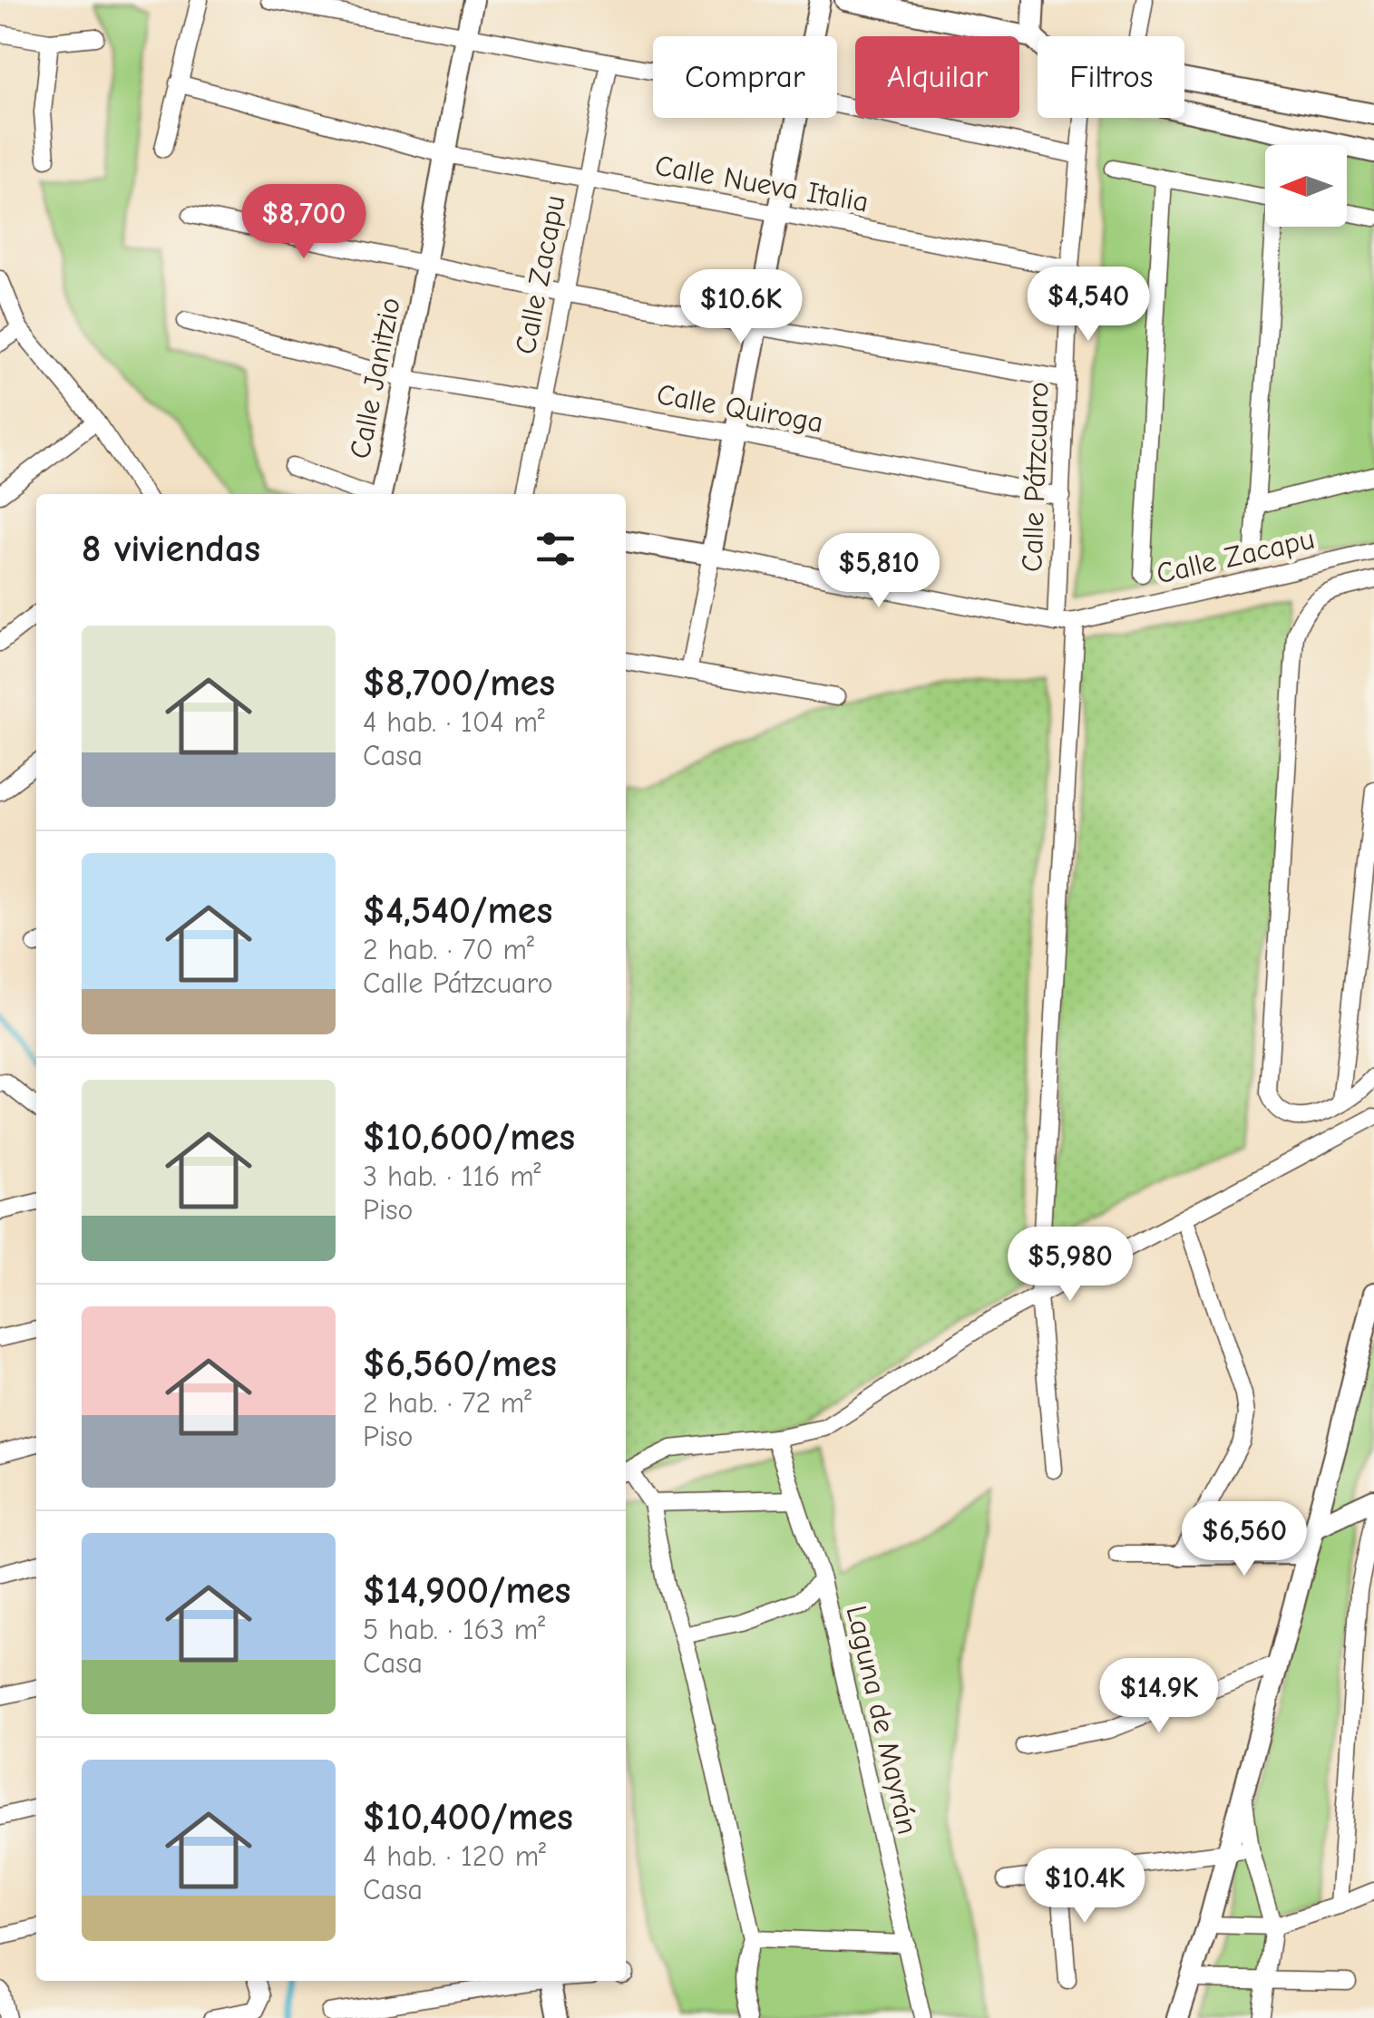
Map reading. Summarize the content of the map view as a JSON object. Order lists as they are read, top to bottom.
{
  "streets": {
    "street": [
      "Calle Nueva Italia",
      "Calle Zacapu",
      "Calle Janitzio",
      "Calle Quiroga",
      "Calle Pátzcuaro",
      "Laguna de Mayrán"
    ]
  },
  "crossings": [
    ["Calle Nueva Italia", "Calle Zacapu"],
    ["Calle Nueva Italia", "Calle Janitzio"],
    ["Calle Nueva Italia", "Calle Pátzcuaro"],
    ["Calle Zacapu", "Calle Quiroga"],
    ["Calle Zacapu", "Calle Pátzcuaro"],
    ["Calle Janitzio", "Calle Quiroga"],
    ["Calle Quiroga", "Calle Pátzcuaro"]
  ],
  "north": "left",
  "page": {
    "chip": ["Comprar", "Alquilar", "Filtros"],
    "price": [
      "$8,700",
      "$4,540",
      "$10.6K",
      "$5,810",
      "$5,980",
      "$6,560",
      "$14.9K",
      "$10.4K"
    ],
    "heading": "8 viviendas",
    "list": [
      {
        "name": "$8,700/mes",
        "note": "4 hab. · 104 m² · Casa"
      },
      {
        "name": "$4,540/mes",
        "note": "2 hab. · 70 m² · Calle Pátzcuaro"
      },
      {
        "name": "$10,600/mes",
        "note": "3 hab. · 116 m² · Piso"
      },
      {
        "name": "$6,560/mes",
        "note": "2 hab. · 72 m² · Piso"
      },
      {
        "name": "$14,900/mes",
        "note": "5 hab. · 163 m² · Casa"
      },
      {
        "name": "$10,400/mes",
        "note": "4 hab. · 120 m² · Casa"
      }
    ]
  }
}
